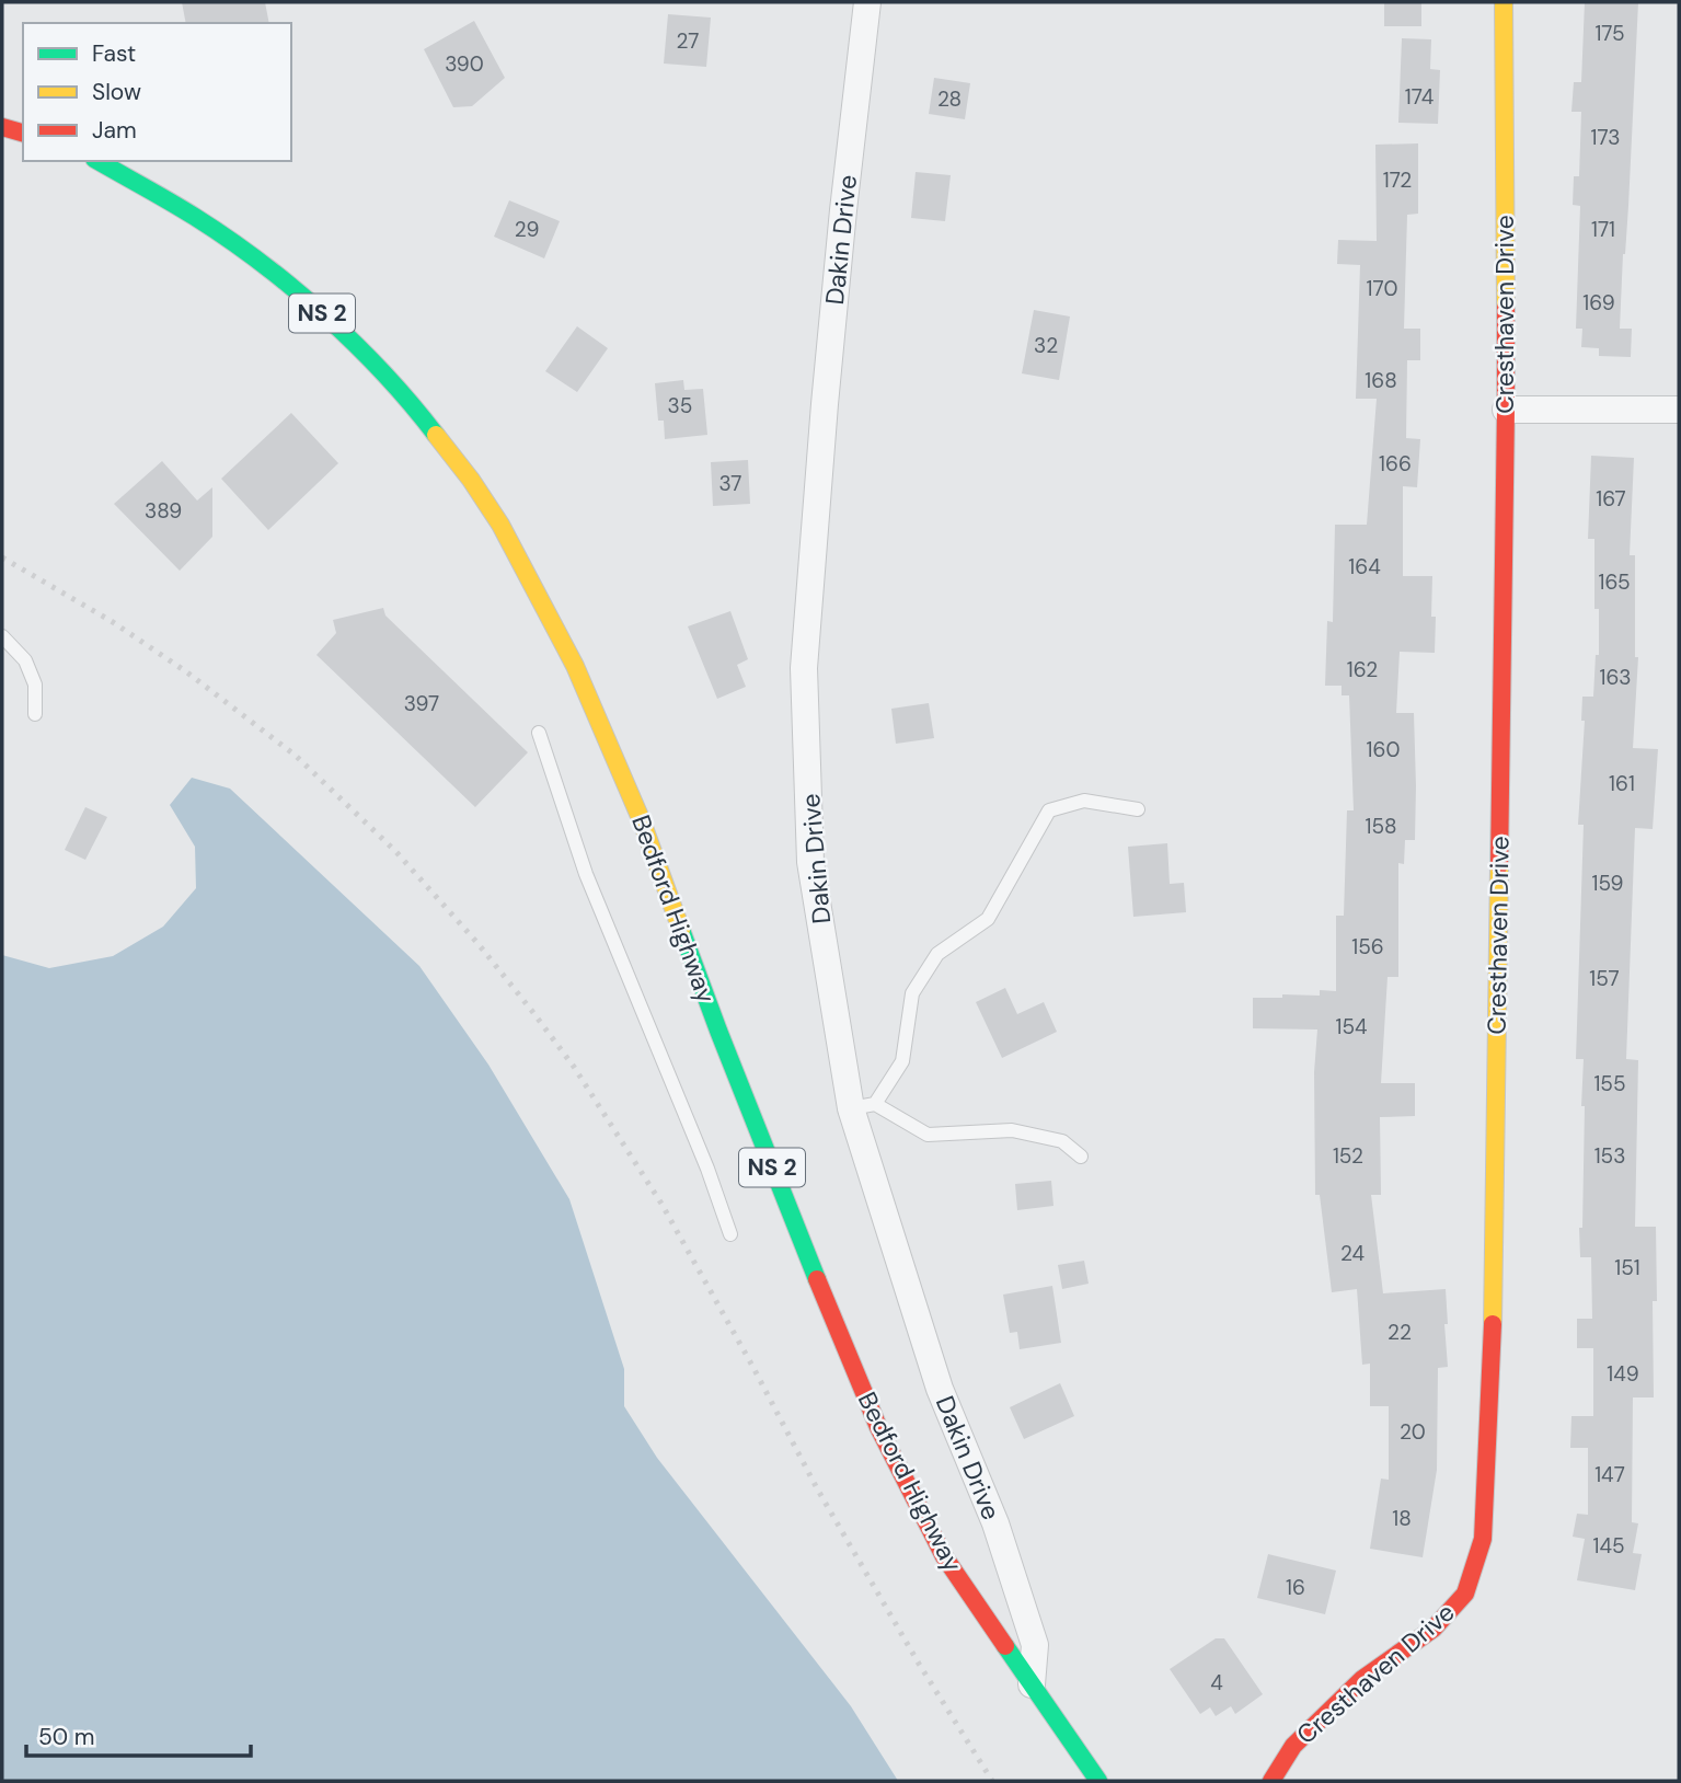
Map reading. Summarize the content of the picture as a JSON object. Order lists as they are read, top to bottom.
{
  "streets": {
    "main road": ["NS 2", "Cresthaven Drive", "Bedford Highway"],
    "street": ["Dakin Drive"]
  },
  "crossings": [
    ["Dakin Drive", "Bedford Highway"]
  ],
  "house_numbers": [
    "175",
    "27",
    "390",
    "174",
    "28",
    "173",
    "172",
    "29",
    "171",
    "170",
    "169",
    "32",
    "168",
    "35",
    "166",
    "37",
    "167",
    "389",
    "164",
    "165",
    "162",
    "163",
    "397",
    "160",
    "161",
    "158",
    "159",
    "156",
    "157",
    "154",
    "155",
    "152",
    "153",
    "24",
    "151",
    "22",
    "149",
    "20",
    "147",
    "18",
    "145",
    "16",
    "4"
  ],
  "legend": ["Fast", "Slow", "Jam"],
  "scale_bar": "50 m"
}
